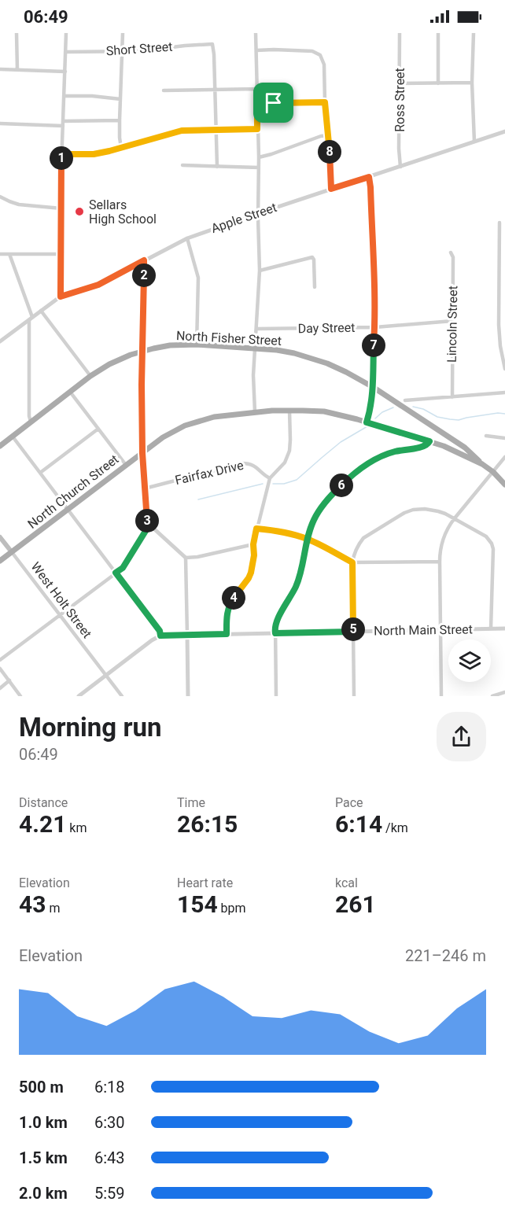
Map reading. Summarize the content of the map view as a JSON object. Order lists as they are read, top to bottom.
{
  "streets": {
    "main road": ["North Fisher Street", "North Church Street", "West Holt Street"],
    "street": [
      "Short Street",
      "Ross Street",
      "Apple Street",
      "Lincoln Street",
      "Day Street",
      "Fairfax Drive",
      "North Main Street"
    ]
  },
  "crossings": [
    ["Ross Street", "Apple Street"],
    ["Lincoln Street", "Day Street"],
    ["North Fisher Street", "North Church Street"],
    ["North Church Street", "West Holt Street"]
  ],
  "places": ["Sellars High School"],
  "page": {
    "status": "06:49",
    "pins": [
      "8",
      "1",
      "2",
      "7",
      "6",
      "3",
      "4",
      "5"
    ],
    "heading": ["Morning run", "06:49"],
    "stats": [
      ["Distance", "4.21 km"],
      ["Time", "26:15"],
      ["Pace", "6:14 /km"],
      ["Elevation", "43 m"],
      ["Heart rate", "154 bpm"],
      ["kcal", "261"]
    ],
    "chart": ["Elevation", "221–246 m"],
    "list": [
      {
        "name": "500 m",
        "note": "6:18"
      },
      {
        "name": "1.0 km",
        "note": "6:30"
      },
      {
        "name": "1.5 km",
        "note": "6:43"
      },
      {
        "name": "2.0 km",
        "note": "5:59"
      }
    ]
  }
}
